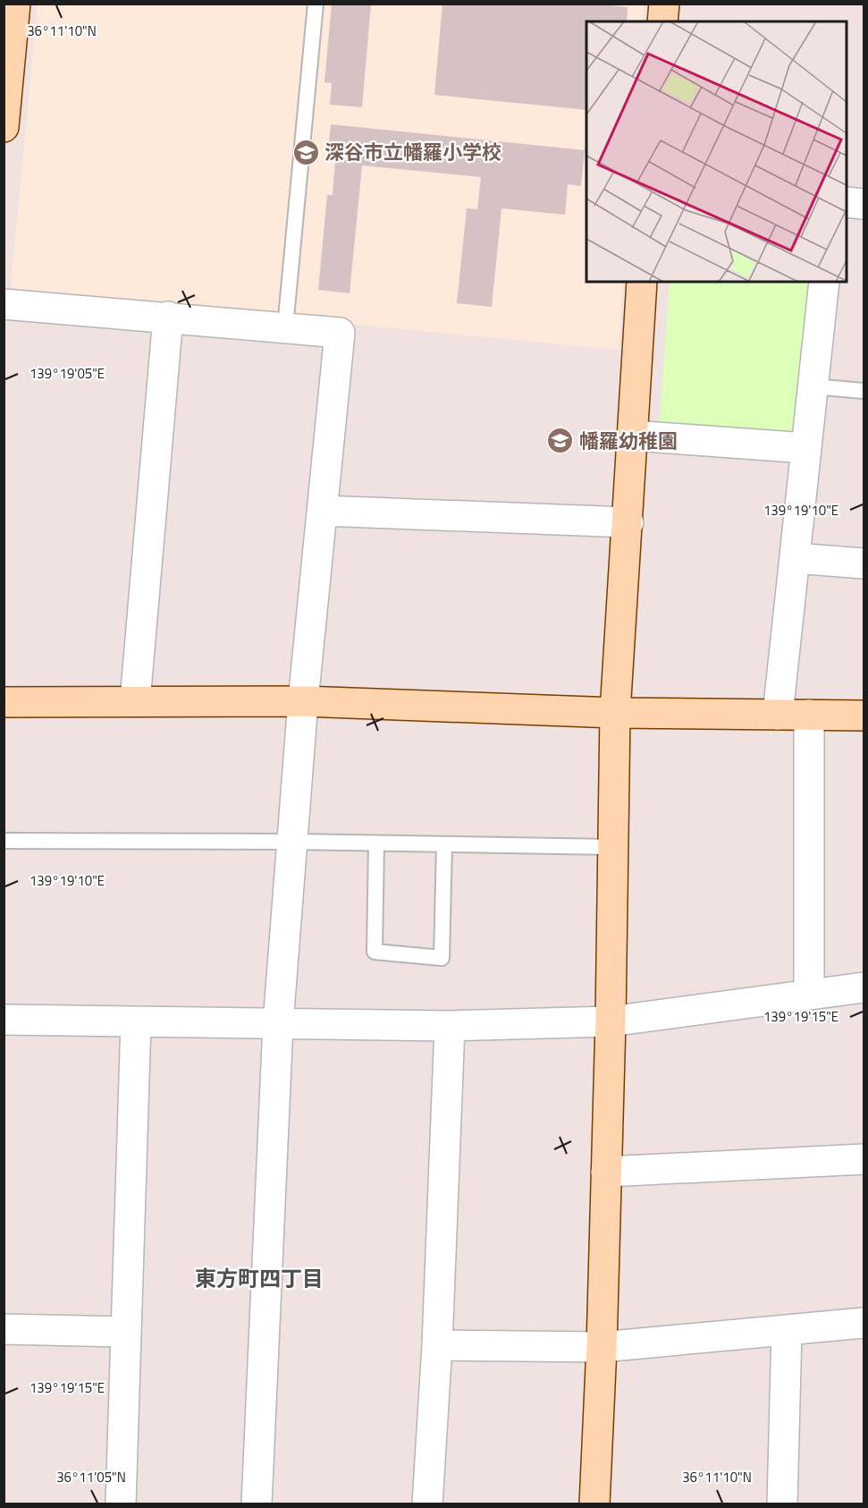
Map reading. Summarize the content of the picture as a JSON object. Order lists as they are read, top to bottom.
{
  "districts": ["東方町四丁目"],
  "places": {
    "school or university": ["深谷市立幡羅小学校", "幡羅幼稚園"]
  },
  "coordinates": [
    "36°11'10\"N",
    "139°19'05\"E",
    "139°19'10\"E",
    "139°19'15\"E",
    "36°11'05\"N"
  ]
}
